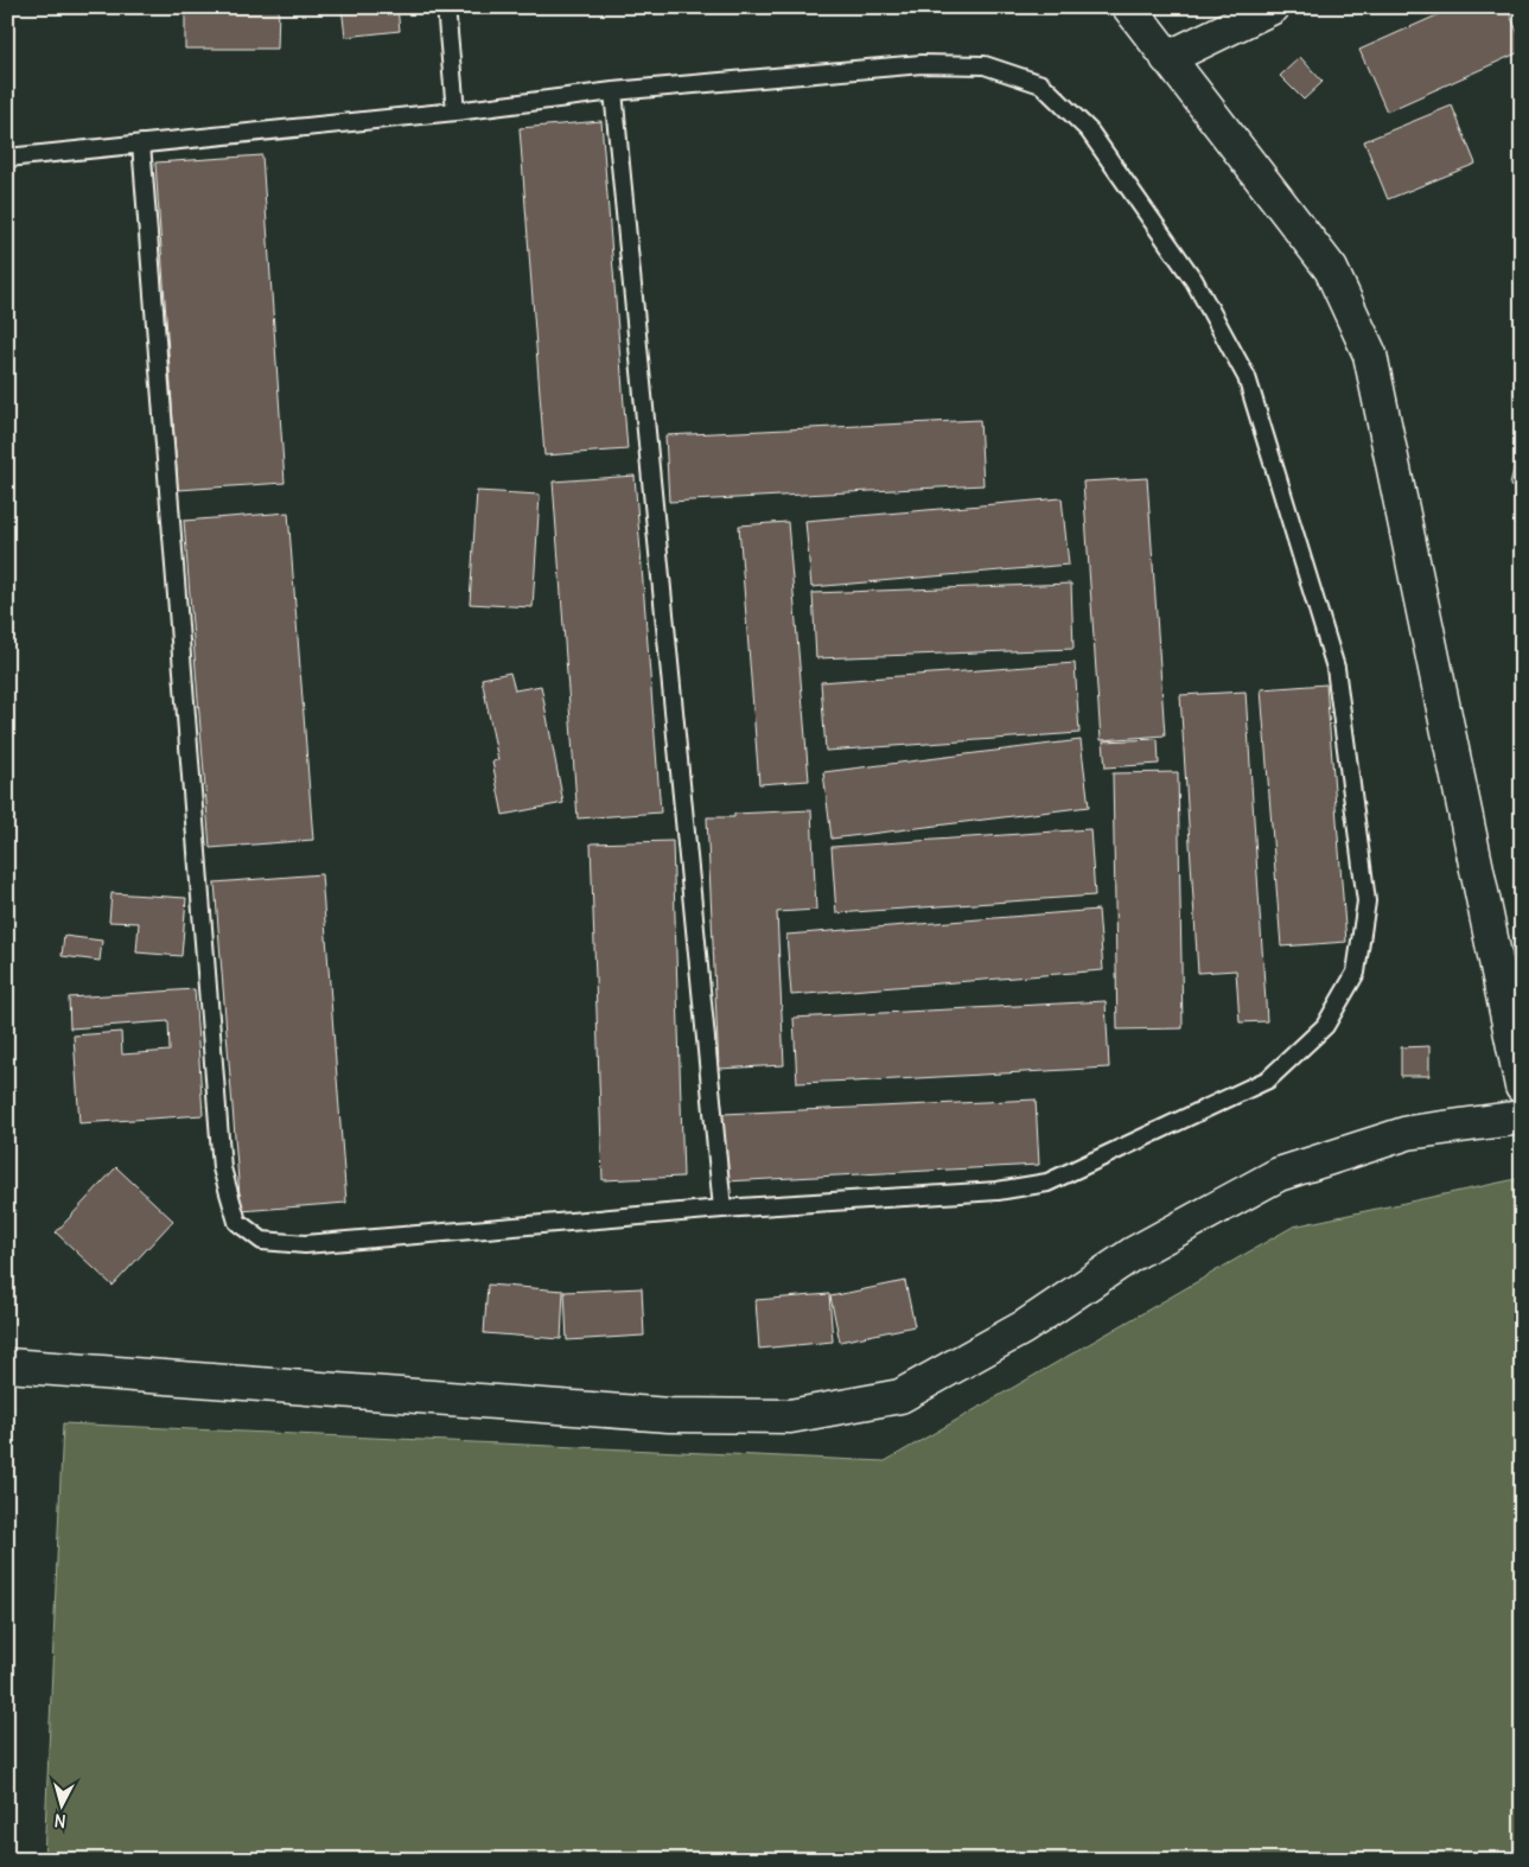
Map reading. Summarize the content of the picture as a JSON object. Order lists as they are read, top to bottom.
{
  "north": "bottom"
}
